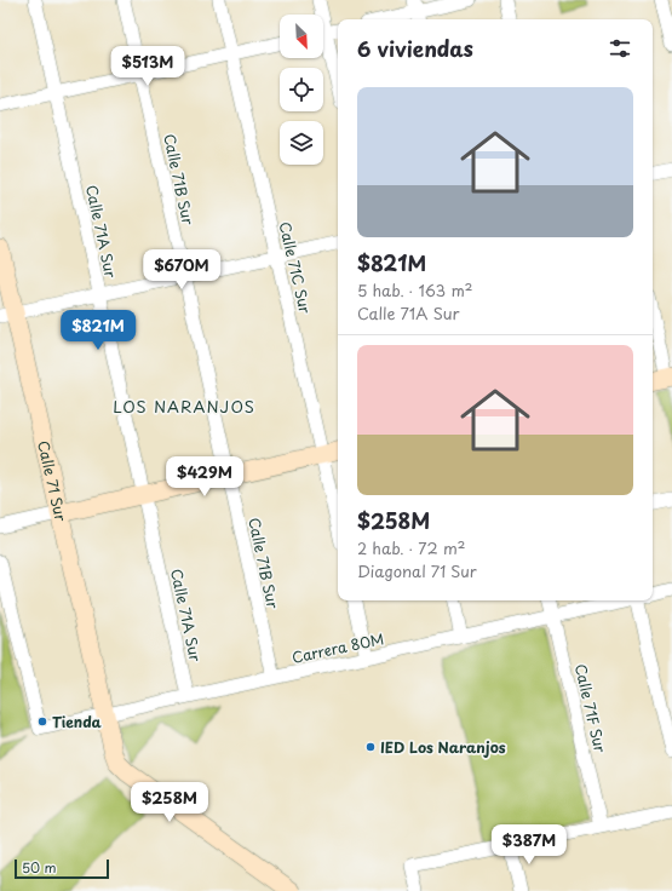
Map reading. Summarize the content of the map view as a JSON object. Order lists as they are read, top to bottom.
{
  "streets": {
    "street": [
      "Calle 71B Sur",
      "Calle 71A Sur",
      "Calle 71C Sur",
      "Calle 71 Sur",
      "Carrera 80M",
      "Calle 71F Sur"
    ]
  },
  "crossings": [
    ["Calle 71B Sur", "Carrera 80M"],
    ["Calle 71A Sur", "Carrera 80M"],
    ["Calle 71 Sur", "Carrera 80M"],
    ["Carrera 80M", "Calle 71F Sur"]
  ],
  "districts": ["LOS NARANJOS"],
  "places": ["Tienda", "IED Los Naranjos"],
  "scale_bar": "50 m",
  "north": "bottom right",
  "page": {
    "heading": "6 viviendas",
    "price": [
      "$513M",
      "$670M",
      "$821M",
      "$429M",
      "$258M",
      "$387M"
    ],
    "list": [
      {
        "name": "$821M",
        "note": "5 hab. · 163 m² · Calle 71A Sur"
      },
      {
        "name": "$258M",
        "note": "2 hab. · 72 m² · Diagonal 71 Sur"
      }
    ],
    "scale": "50 m"
  }
}
